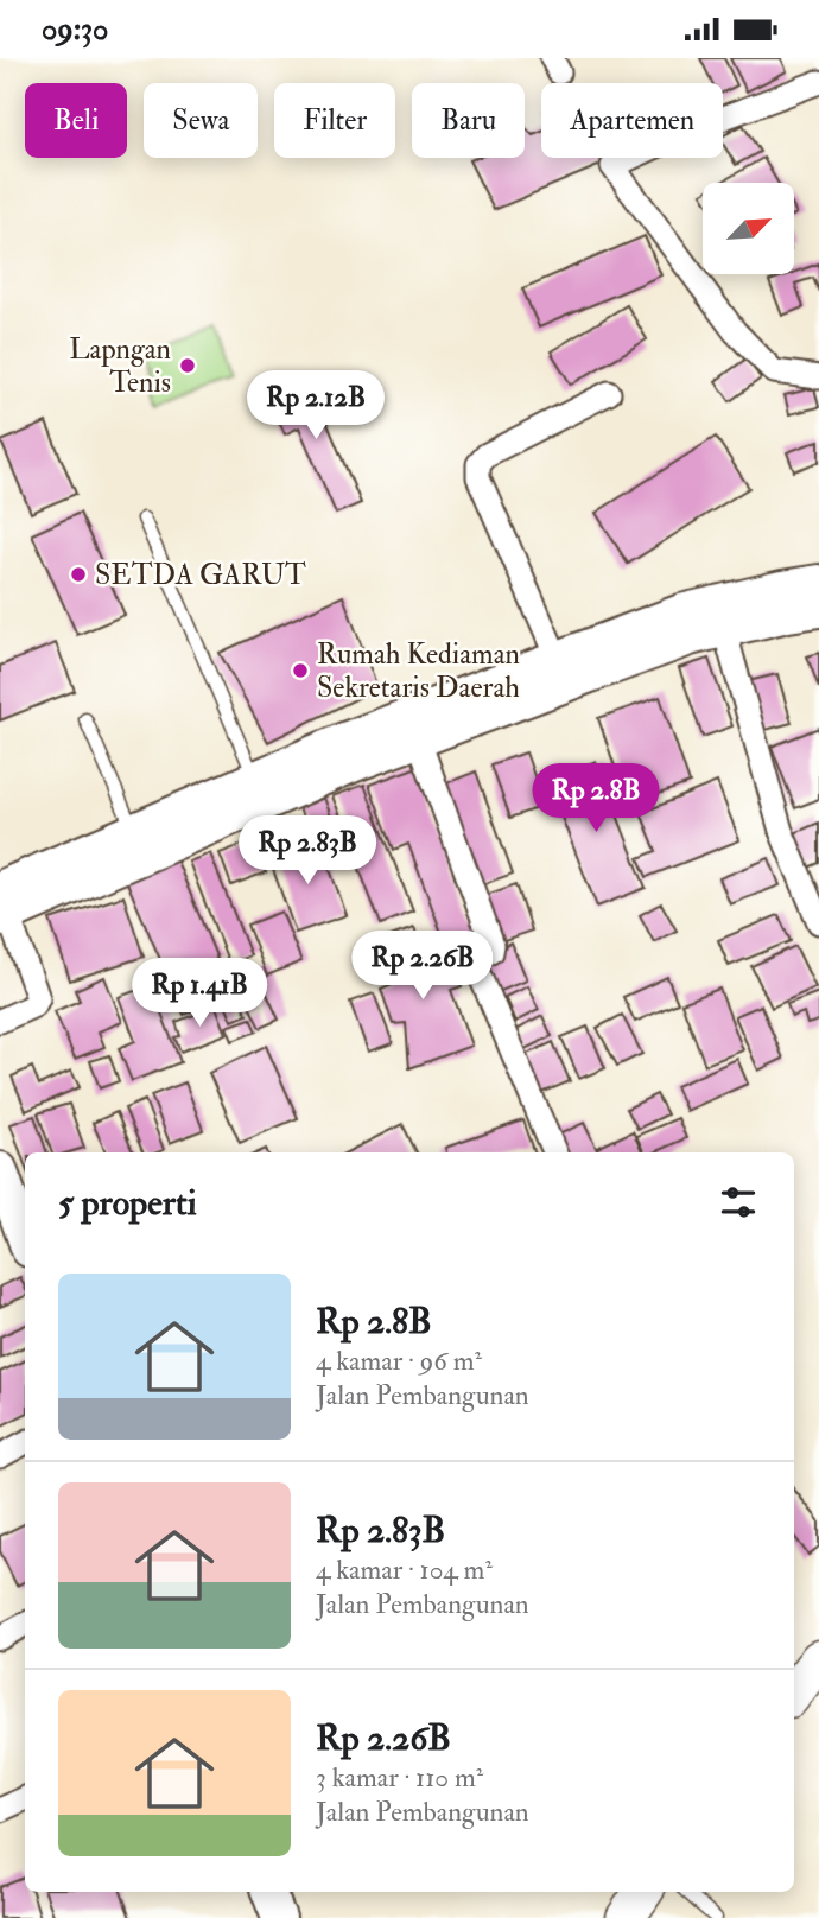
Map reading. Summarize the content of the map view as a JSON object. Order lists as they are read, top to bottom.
{
  "places": ["Lapngan Tenis", "SETDA GARUT", "Rumah Kediaman Sekretaris Daerah"],
  "north": "top right",
  "page": {
    "status": "09:30",
    "chip": [
      "Beli",
      "Sewa",
      "Filter",
      "Baru",
      "Apartemen"
    ],
    "price": [
      "Rp 2.12B",
      "Rp 2.8B",
      "Rp 2.83B",
      "Rp 2.26B",
      "Rp 1.41B"
    ],
    "heading": "5 properti",
    "list": [
      {
        "name": "Rp 2.8B",
        "note": "4 kamar · 96 m² · Jalan Pembangunan"
      },
      {
        "name": "Rp 2.83B",
        "note": "4 kamar · 104 m² · Jalan Pembangunan"
      },
      {
        "name": "Rp 2.26B",
        "note": "3 kamar · 110 m² · Jalan Pembangunan"
      }
    ]
  }
}
